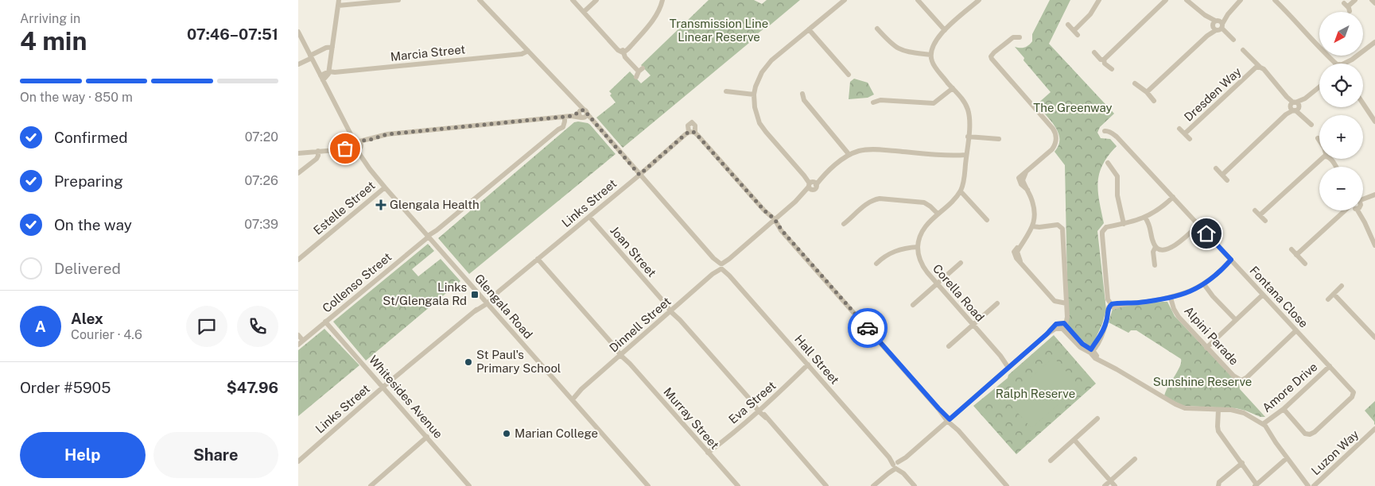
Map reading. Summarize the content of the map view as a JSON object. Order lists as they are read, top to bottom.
{
  "streets": {
    "street": [
      "Marcia Street",
      "Dresden Way",
      "Links Street",
      "Estelle Street",
      "Joan Street",
      "Collenso Street",
      "Corella Road",
      "Fontana Close",
      "Glengala Road",
      "Dinnell Street",
      "Alpini Parade",
      "Hall Street",
      "Amore Drive",
      "Whitesides Avenue",
      "Eva Street",
      "Murray Street",
      "Luzon Way"
    ]
  },
  "crossings": [
    ["Links Street", "Joan Street"],
    ["Links Street", "Glengala Road"],
    ["Links Street", "Dinnell Street"],
    ["Links Street", "Hall Street"],
    ["Links Street", "Whitesides Avenue"],
    ["Links Street", "Murray Street"],
    ["Estelle Street", "Glengala Road"],
    ["Joan Street", "Dinnell Street"],
    ["Joan Street", "Eva Street"],
    ["Collenso Street", "Glengala Road"],
    ["Collenso Street", "Hall Street"],
    ["Collenso Street", "Whitesides Avenue"],
    ["Fontana Close", "Alpini Parade"],
    ["Fontana Close", "Amore Drive"],
    ["Glengala Road", "Dinnell Street"],
    ["Glengala Road", "Hall Street"],
    ["Dinnell Street", "Hall Street"],
    ["Dinnell Street", "Murray Street"],
    ["Hall Street", "Eva Street"],
    ["Eva Street", "Murray Street"]
  ],
  "parks": [
    "Transmission Line Linear Reserve",
    "The Greenway",
    "Sunshine Reserve",
    "Ralph Reserve"
  ],
  "places": {
    "health": ["Glengala Health"],
    "transit": ["Links St/Glengala Rd"],
    "other": ["St Paul's Primary School", "Marian College"]
  },
  "north": "bottom left",
  "page": {
    "heading": ["4 min", "Arriving in", "07:46–07:51"],
    "panel": [
      "Alex",
      "Courier · 4.6",
      "Order #5905",
      "$47.96"
    ],
    "map_buttons": ["+", "−"],
    "bar": "On the way · 850 m",
    "list": [
      ["Confirmed", "07:20"],
      ["Preparing", "07:26"],
      ["On the way", "07:39"],
      "Delivered"
    ],
    "round": "A",
    "buttons": ["Help", "Share"]
  }
}
